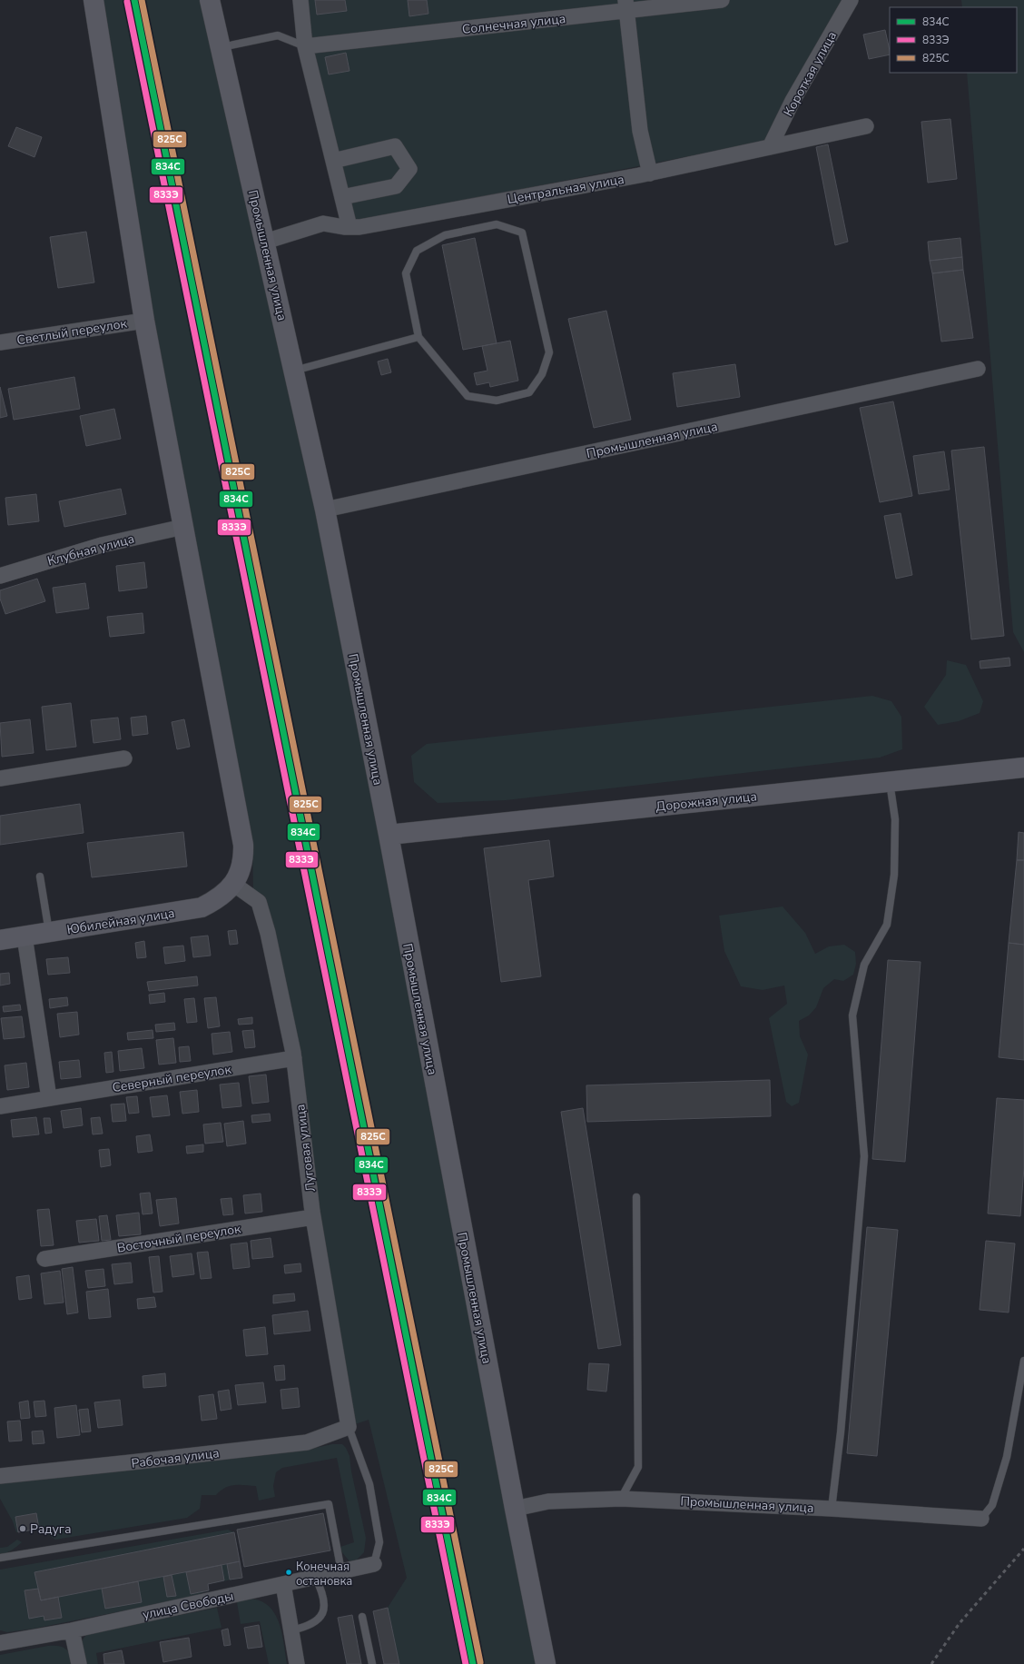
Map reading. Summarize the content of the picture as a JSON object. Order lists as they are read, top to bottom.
{
  "streets": {
    "street": [
      "Солнечная улица",
      "Короткая улица",
      "Центральная улица",
      "Промышленная улица",
      "Светлый переулок",
      "Клубная улица",
      "Дорожная улица",
      "Юбилейная улица",
      "Северный переулок",
      "Луговая улица",
      "Восточный переулок",
      "Рабочая улица",
      "улица Свободы"
    ]
  },
  "crossings": [
    ["Короткая улица", "Центральная улица"],
    ["Центральная улица", "Промышленная улица"],
    ["Промышленная улица", "Дорожная улица"],
    ["Юбилейная улица", "Луговая улица"],
    ["Северный переулок", "Луговая улица"],
    ["Луговая улица", "Восточный переулок"],
    ["Луговая улица", "Рабочая улица"]
  ],
  "places": ["Радуга", "Конечная остановка"],
  "lines": ["transit line 834С", "transit line 825С", "transit line 833Э"],
  "legend": ["834С", "833Э", "825С"]
}
